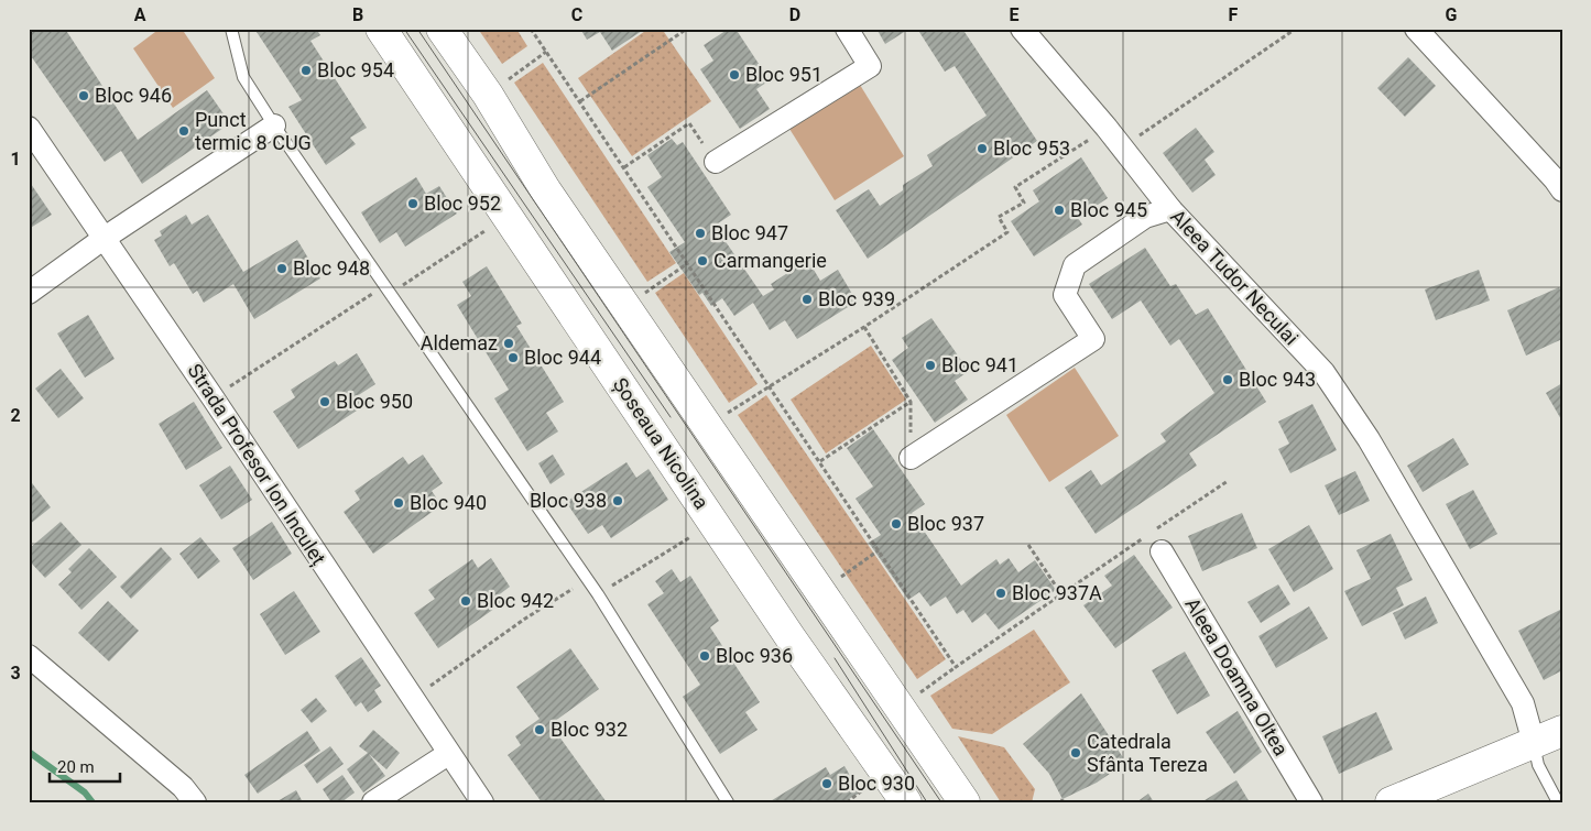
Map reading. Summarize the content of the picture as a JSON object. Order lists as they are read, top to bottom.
{
  "streets": {
    "main road": ["Șoseaua Nicolina"],
    "street": ["Aleea Tudor Neculai", "Strada Profesor Ion Inculeț", "Aleea Doamna Oltea"]
  },
  "places": [
    "Bloc 954",
    "Bloc 951",
    "Bloc 946",
    "Punct termic 8 CUG",
    "Bloc 953",
    "Bloc 952",
    "Bloc 945",
    "Bloc 947",
    "Carmangerie",
    "Bloc 948",
    "Bloc 939",
    "Aldemaz",
    "Bloc 944",
    "Bloc 941",
    "Bloc 943",
    "Bloc 950",
    "Bloc 938",
    "Bloc 940",
    "Bloc 937",
    "Bloc 937A",
    "Bloc 942",
    "Bloc 936",
    "Bloc 932",
    "Catedrala Sfânta Tereza",
    "Bloc 930"
  ],
  "scale_bar": "20 m",
  "grid": {
    "columns": [
      "A",
      "B",
      "C",
      "D",
      "E",
      "F",
      "G"
    ],
    "rows": ["1", "2", "3"]
  }
}
